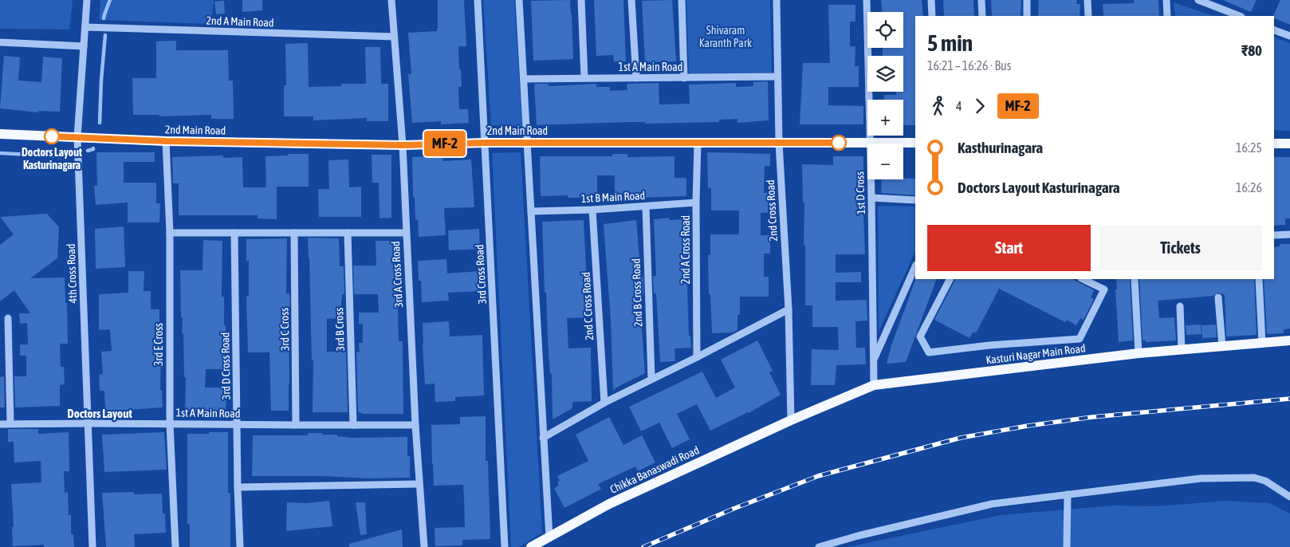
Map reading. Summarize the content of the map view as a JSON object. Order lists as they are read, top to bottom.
{
  "streets": {
    "main road": ["2nd Main Road", "Kasturi Nagar Main Road", "Chikka Banaswadi Road"],
    "street": [
      "2nd A Main Road",
      "1st A Main Road",
      "1st D Cross",
      "1st B Main Road",
      "2nd Cross Road",
      "2nd A Cross Road",
      "4th Cross Road",
      "3rd A Cross Road",
      "3rd Cross Road",
      "2nd B Cross Road",
      "2nd C Cross Road",
      "3rd C Cross",
      "3rd B Cross",
      "3rd E Cross",
      "3rd D Cross Road"
    ]
  },
  "crossings": [
    ["2nd A Main Road", "4th Cross Road"],
    ["2nd A Main Road", "3rd A Cross Road"],
    ["1st A Main Road", "2nd Cross Road"],
    ["1st A Main Road", "4th Cross Road"],
    ["1st A Main Road", "3rd A Cross Road"],
    ["1st A Main Road", "3rd C Cross"],
    ["1st A Main Road", "3rd B Cross"],
    ["1st A Main Road", "3rd E Cross"],
    ["1st A Main Road", "3rd D Cross Road"],
    ["2nd Main Road", "1st D Cross"],
    ["2nd Main Road", "2nd Cross Road"],
    ["2nd Main Road", "2nd A Cross Road"],
    ["2nd Main Road", "4th Cross Road"],
    ["2nd Main Road", "3rd A Cross Road"],
    ["2nd Main Road", "3rd Cross Road"],
    ["2nd Main Road", "3rd E Cross"],
    ["1st D Cross", "Kasturi Nagar Main Road"],
    ["1st B Main Road", "2nd A Cross Road"],
    ["1st B Main Road", "2nd B Cross Road"],
    ["1st B Main Road", "2nd C Cross Road"],
    ["2nd Cross Road", "Kasturi Nagar Main Road"],
    ["2nd Cross Road", "Chikka Banaswadi Road"],
    ["Kasturi Nagar Main Road", "Chikka Banaswadi Road"]
  ],
  "districts": ["Doctors Layout"],
  "parks": ["Shivaram Karanth Park"],
  "places": ["Doctors Layout Kasturinagara"],
  "lines": ["bus line MF-2"],
  "page": {
    "on_map": "MF-2",
    "map_buttons": ["+", "−"],
    "heading": ["5 min", "16:21 – 16:26 · Bus", "₹80"],
    "legs": ["4", "MF-2"],
    "list": [
      {
        "name": "Kasthurinagara",
        "value": "16:25"
      },
      {
        "name": "Doctors Layout Kasturinagara",
        "value": "16:26"
      }
    ],
    "buttons": ["Start", "Tickets"]
  }
}
